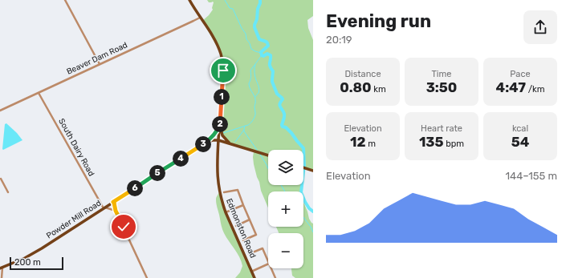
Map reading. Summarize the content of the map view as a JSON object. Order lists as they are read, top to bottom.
{
  "streets": {
    "main road": ["Powder Mill Road", "Edmonston Road"],
    "street": ["Beaver Dam Road", "South Dairy Road"]
  },
  "crossings": [
    ["Beaver Dam Road", "South Dairy Road"],
    ["Beaver Dam Road", "Edmonston Road"],
    ["South Dairy Road", "Powder Mill Road"],
    ["Powder Mill Road", "Edmonston Road"]
  ],
  "scale_bar": "200 m",
  "page": {
    "heading": ["Evening run", "20:19"],
    "stats": [
      ["Distance", "0.80 km"],
      ["Time", "3:50"],
      ["Pace", "4:47 /km"],
      ["Elevation", "12 m"],
      ["Heart rate", "135 bpm"],
      ["kcal", "54"]
    ],
    "pins": [
      "1",
      "2",
      "3",
      "4",
      "5",
      "6"
    ],
    "map_buttons": ["+", "−"],
    "chart": ["Elevation", "144–155 m"],
    "scale": "200 m"
  }
}
